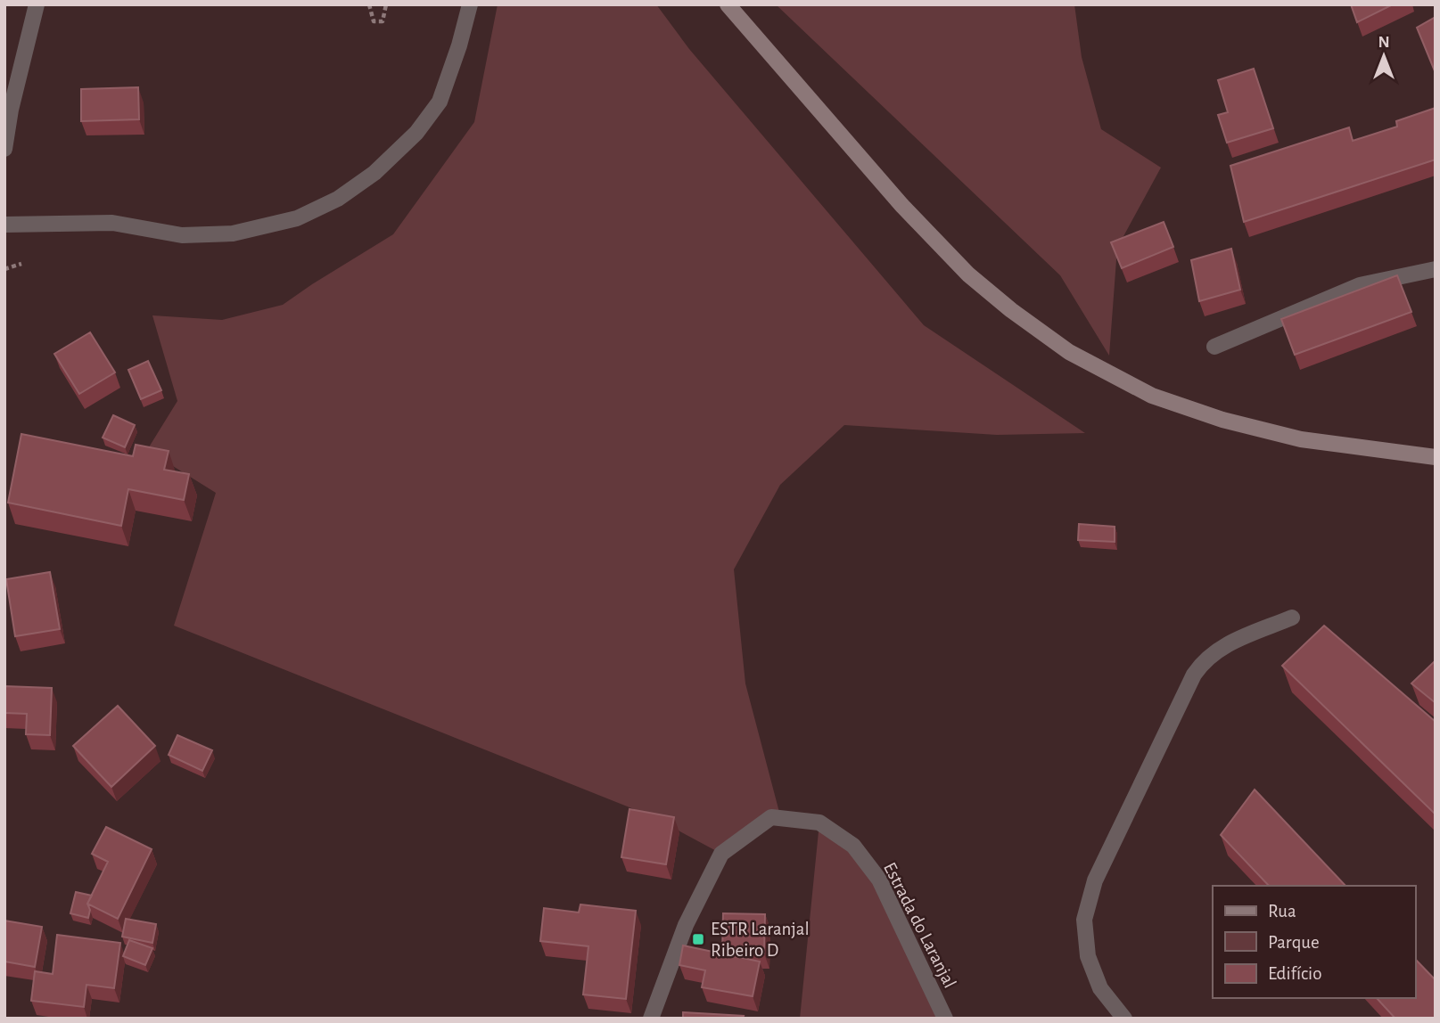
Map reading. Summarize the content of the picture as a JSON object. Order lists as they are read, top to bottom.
{
  "streets": {
    "street": ["Estrada do Laranjal"]
  },
  "places": {
    "transit": ["ESTR Laranjal Ribeiro D"]
  },
  "legend": ["Rua", "Parque", "Edifício"],
  "north": "top"
}
